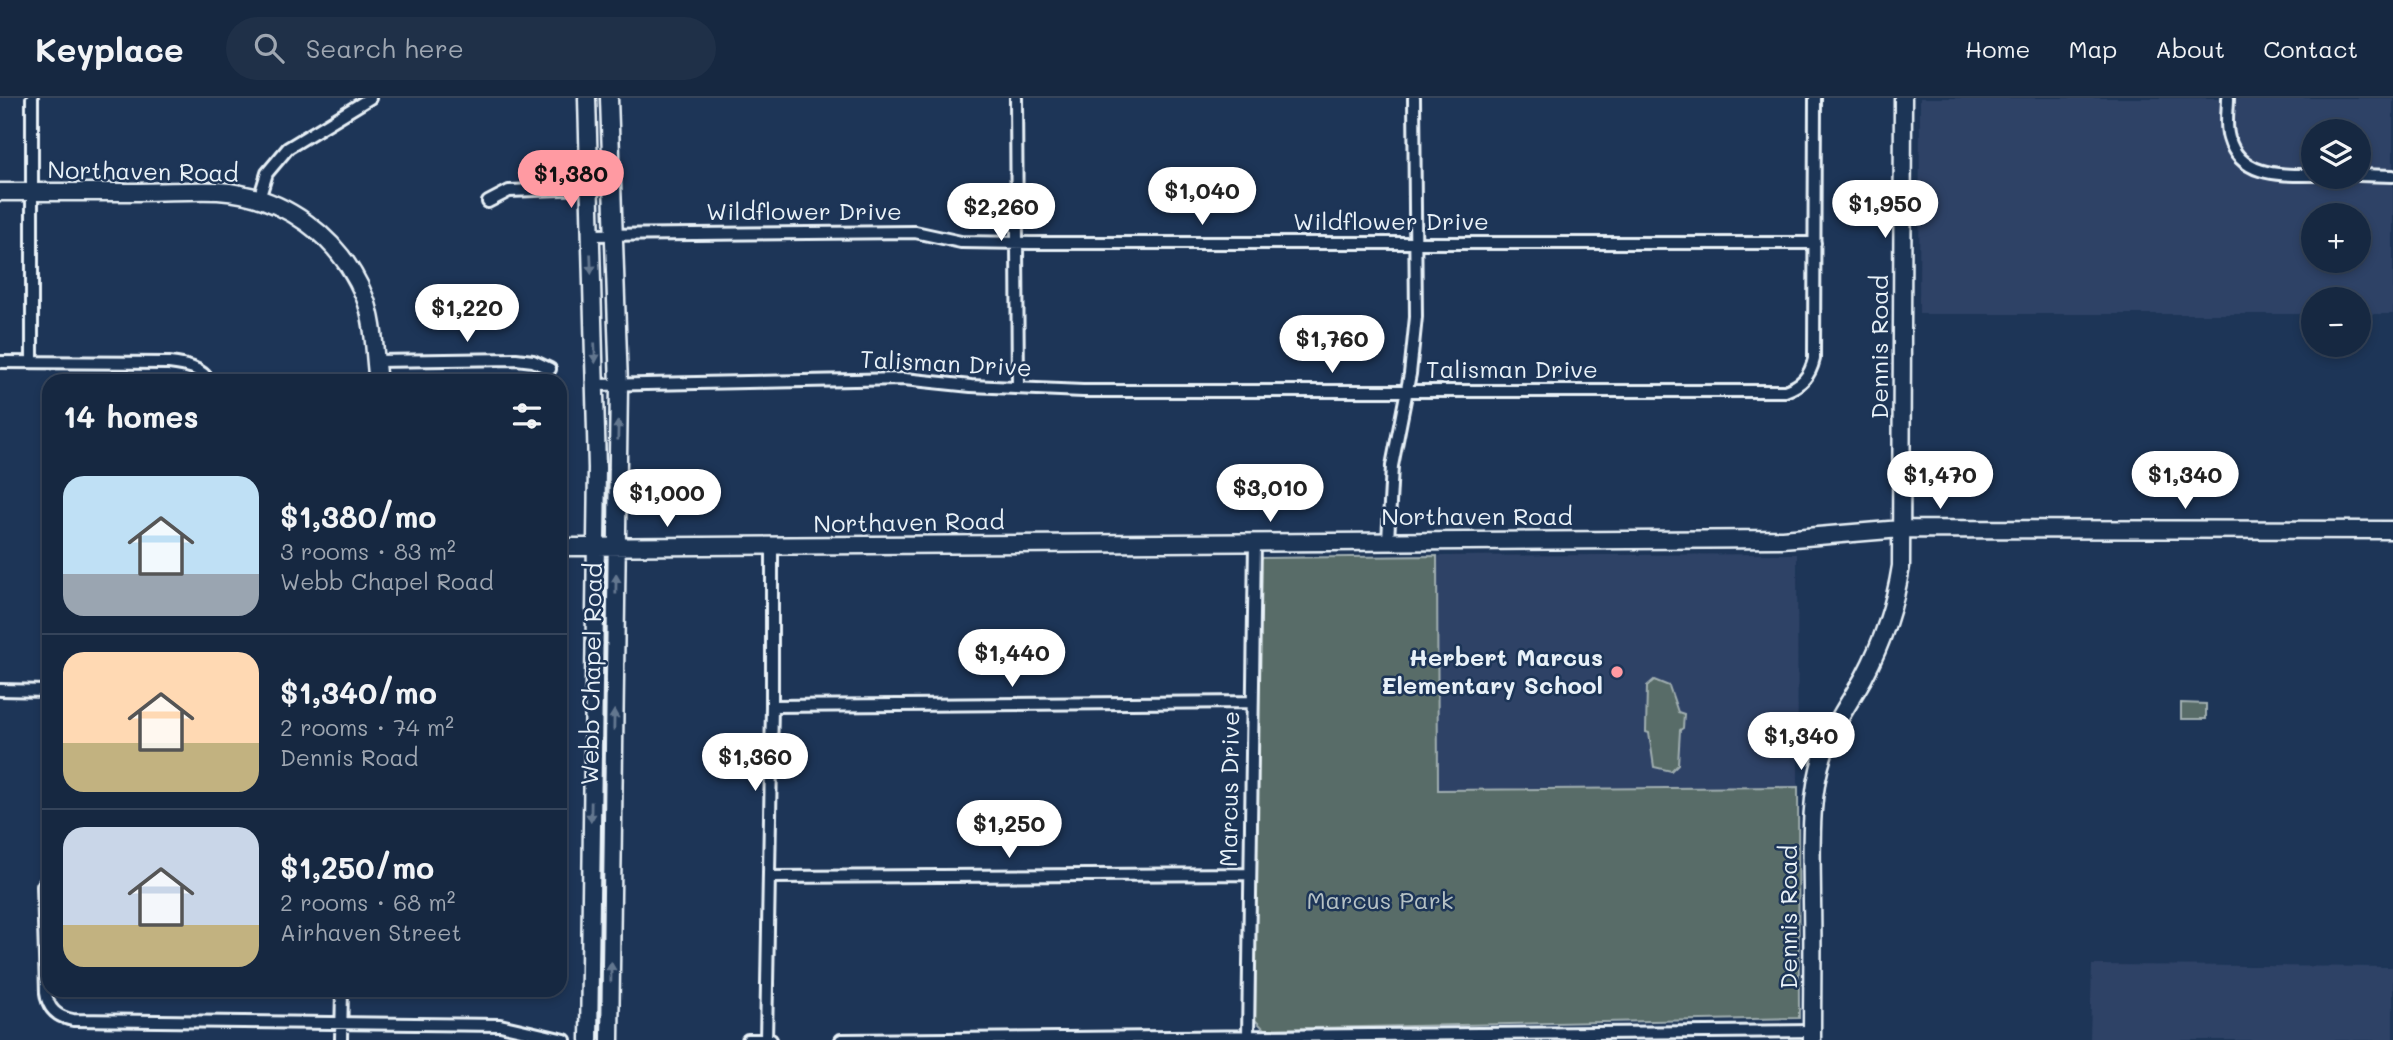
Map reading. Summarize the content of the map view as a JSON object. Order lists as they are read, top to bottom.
{
  "streets": {
    "street": [
      "Northaven Road",
      "Wildflower Drive",
      "Dennis Road",
      "Talisman Drive",
      "Webb Chapel Road",
      "Marcus Drive"
    ]
  },
  "crossings": [
    ["Northaven Road", "Dennis Road"],
    ["Northaven Road", "Webb Chapel Road"],
    ["Northaven Road", "Marcus Drive"],
    ["Wildflower Drive", "Talisman Drive"],
    ["Wildflower Drive", "Webb Chapel Road"],
    ["Talisman Drive", "Webb Chapel Road"]
  ],
  "parks": ["Marcus Park"],
  "places": ["Herbert Marcus Elementary School"],
  "page": {
    "header": "Keyplace",
    "search": "Search here",
    "nav": [
      "Home",
      "Map",
      "About",
      "Contact"
    ],
    "map_buttons": ["+", "−"],
    "price": [
      "$1,380",
      "$1,040",
      "$1,950",
      "$2,260",
      "$1,220",
      "$1,760",
      "$1,470",
      "$1,340",
      "$3,010",
      "$1,000",
      "$1,440",
      "$1,340",
      "$1,360",
      "$1,250"
    ],
    "heading": "14 homes",
    "list": [
      {
        "name": "$1,380/mo",
        "note": "3 rooms · 83 m² · Webb Chapel Road"
      },
      {
        "name": "$1,340/mo",
        "note": "2 rooms · 74 m² · Dennis Road"
      },
      {
        "name": "$1,250/mo",
        "note": "2 rooms · 68 m² · Airhaven Street"
      }
    ]
  }
}
